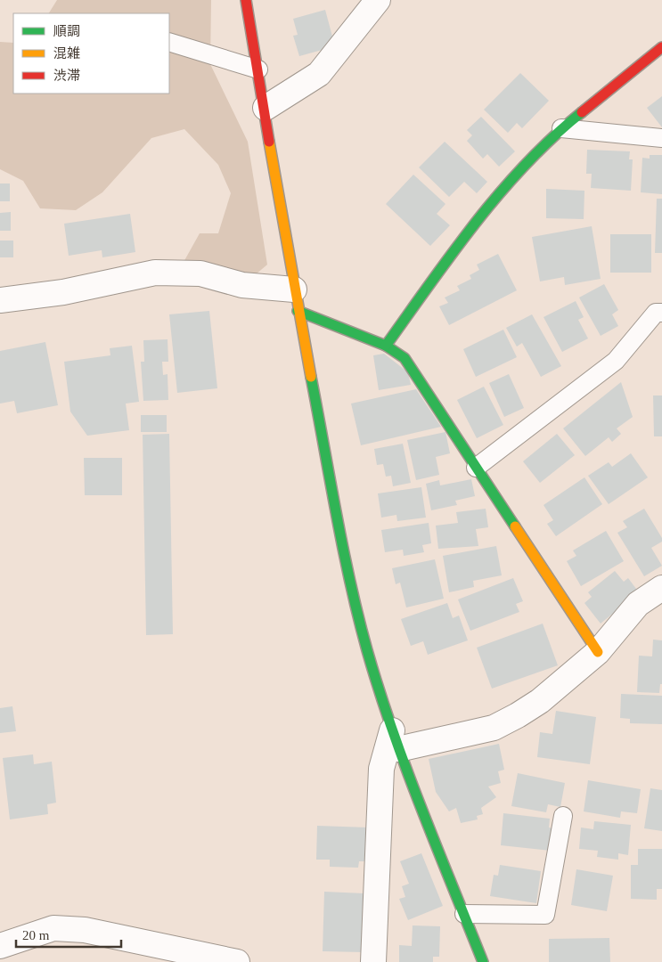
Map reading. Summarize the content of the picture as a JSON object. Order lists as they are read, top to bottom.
{
  "legend": ["順調", "混雑", "渋滞"],
  "scale_bar": "20 m"
}
